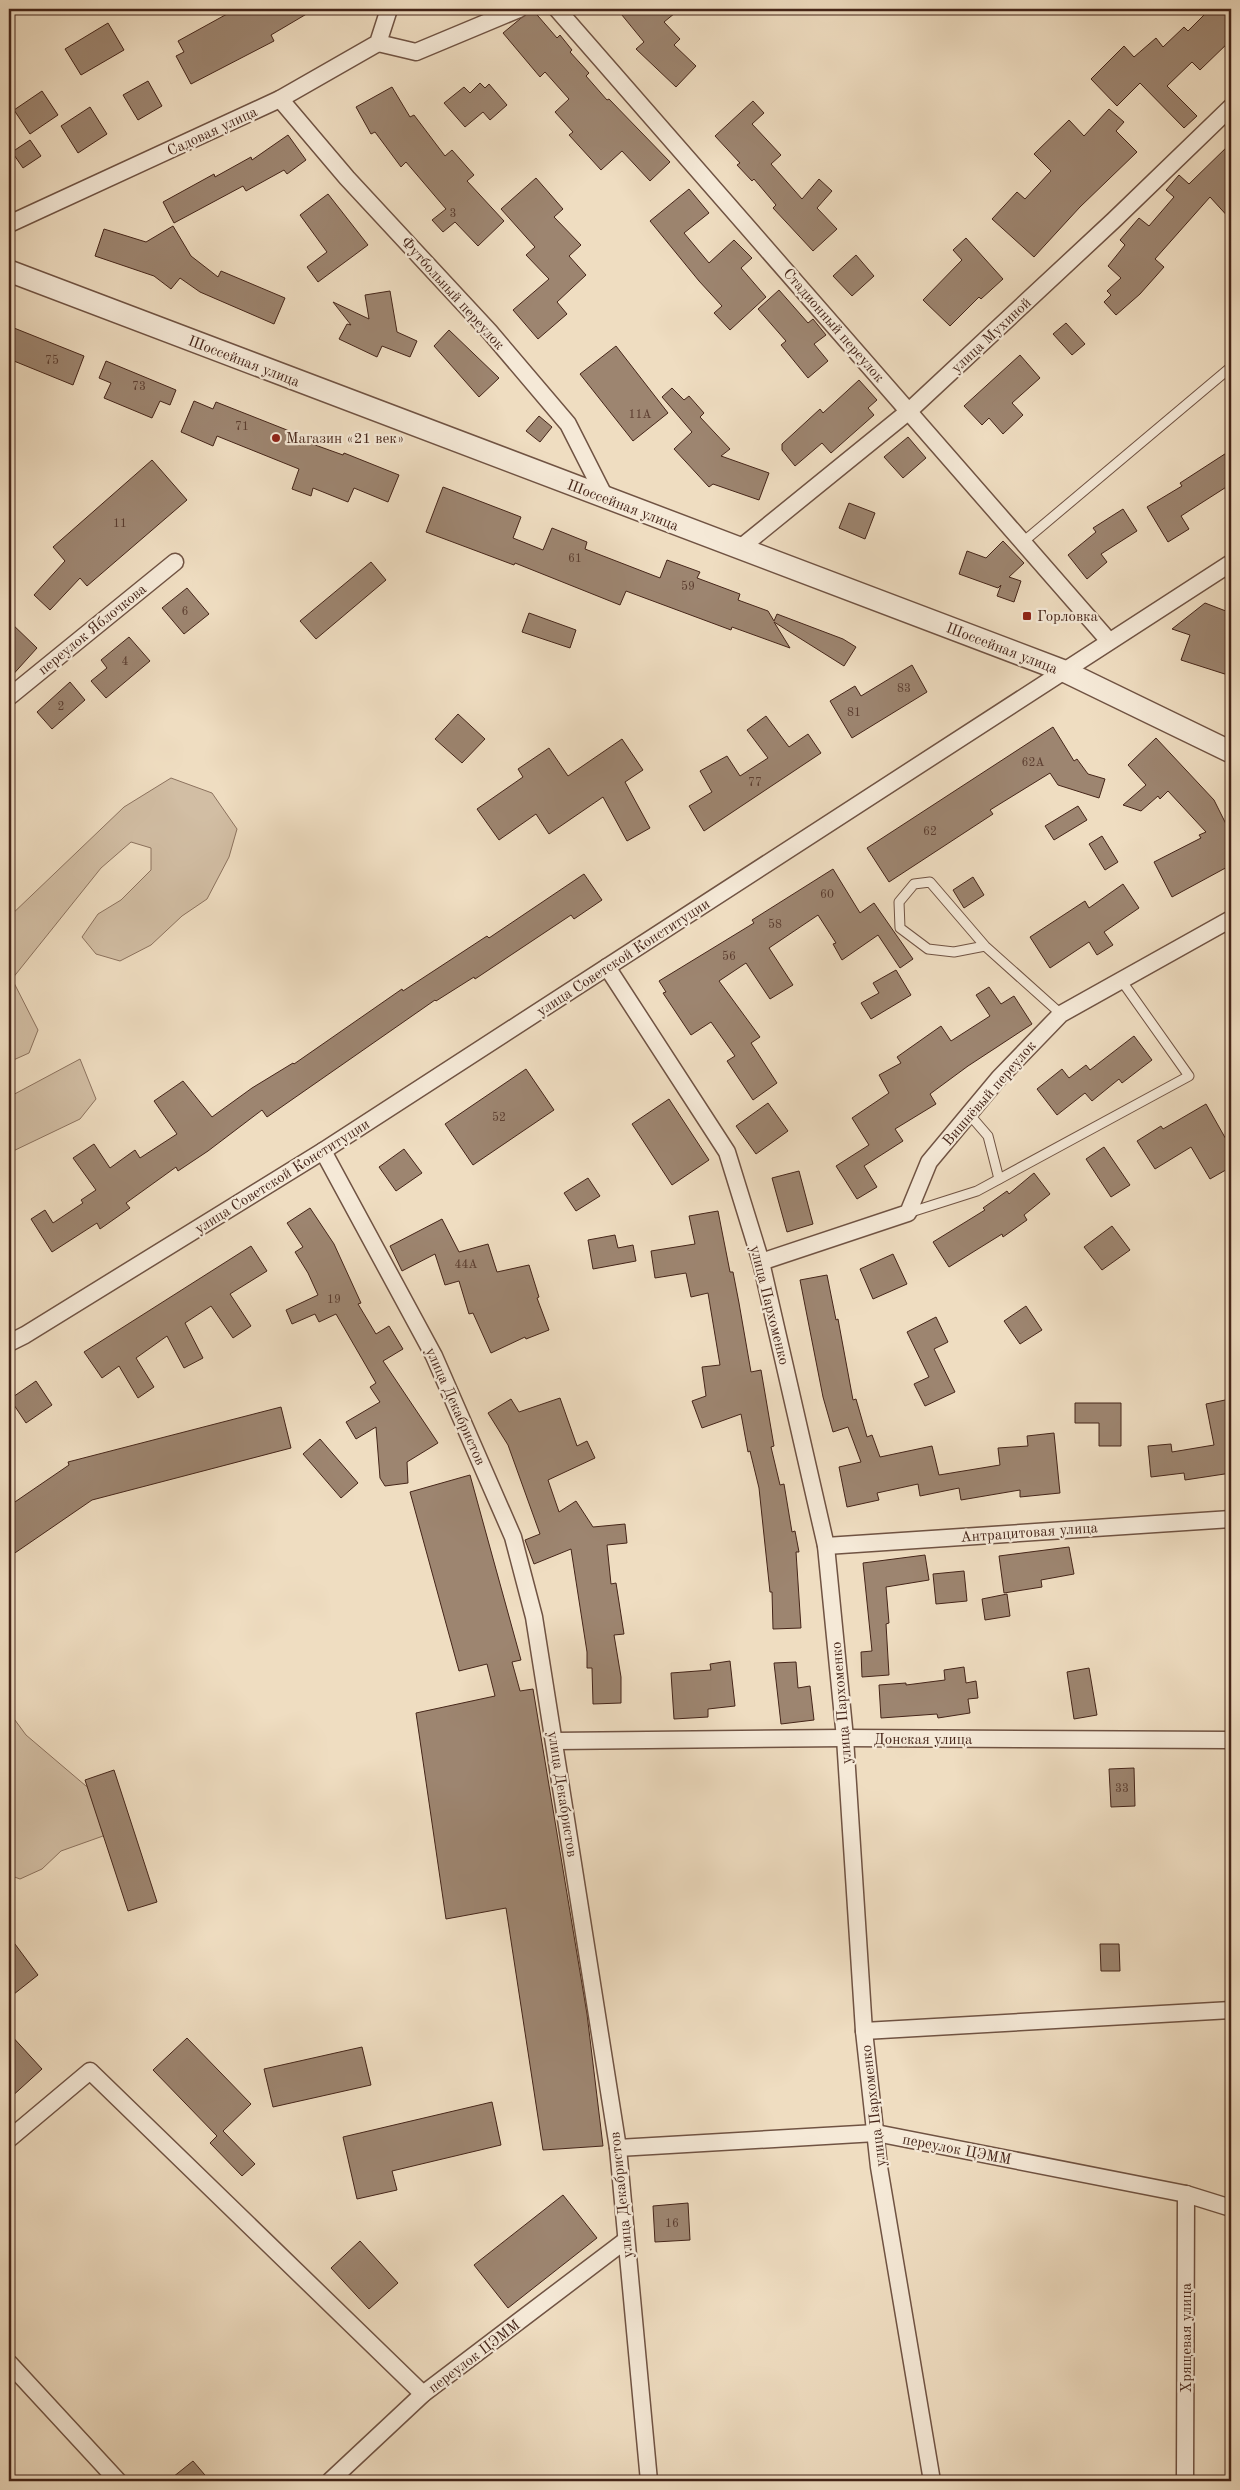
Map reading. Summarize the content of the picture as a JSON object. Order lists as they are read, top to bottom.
{
  "streets": {
    "street": [
      "Садовая улица",
      "Футбольный переулок",
      "Стадионный переулок",
      "улица Мухиной",
      "Шоссейная улица",
      "переулок Яблочкова",
      "улица Советской Конституции",
      "Вишнёвый переулок",
      "улица Пархоменко",
      "улица Декабристов",
      "Антрацитовая улица",
      "Донская улица",
      "переулок ЦЭММ",
      "Хрящевая улица"
    ]
  },
  "crossings": [
    ["Садовая улица", "Футбольный переулок"],
    ["Футбольный переулок", "Шоссейная улица"],
    ["Стадионный переулок", "улица Мухиной"],
    ["Стадионный переулок", "улица Советской Конституции"],
    ["улица Мухиной", "Шоссейная улица"],
    ["Шоссейная улица", "улица Советской Конституции"],
    ["улица Советской Конституции", "улица Пархоменко"],
    ["улица Советской Конституции", "улица Декабристов"],
    ["улица Пархоменко", "Антрацитовая улица"],
    ["улица Пархоменко", "Донская улица"],
    ["улица Пархоменко", "переулок ЦЭММ"],
    ["улица Декабристов", "Донская улица"],
    ["улица Декабристов", "переулок ЦЭММ"],
    ["переулок ЦЭММ", "Хрящевая улица"]
  ],
  "places": {
    "other": ["Магазин «21 век»"],
    "transit": ["Горловка"]
  },
  "house_numbers": [
    "3",
    "75",
    "73",
    "11А",
    "71",
    "11",
    "61",
    "59",
    "6",
    "4",
    "83",
    "2",
    "81",
    "62А",
    "77",
    "62",
    "60",
    "58",
    "56",
    "52",
    "44А",
    "19",
    "33",
    "16"
  ]
}
